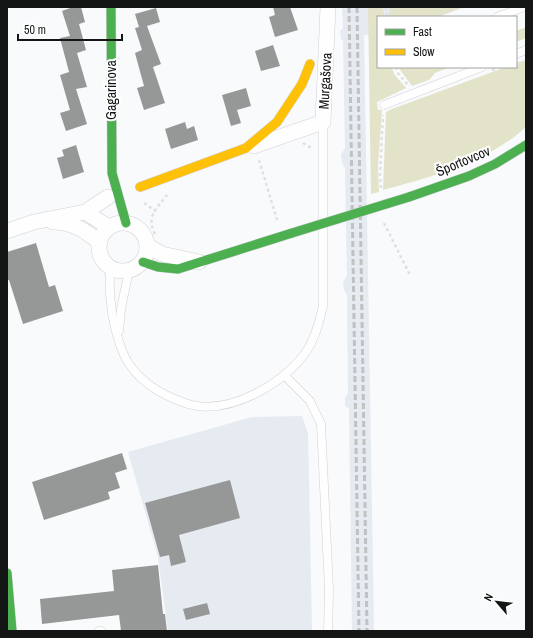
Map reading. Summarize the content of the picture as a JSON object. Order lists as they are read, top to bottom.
{
  "streets": {
    "street": ["Murgašova", "Gagarinova", "Športovcov"]
  },
  "crossings": [
    ["Gagarinova", "Športovcov"]
  ],
  "legend": ["Fast", "Slow"],
  "scale_bar": "50 m",
  "north": "top left"
}
